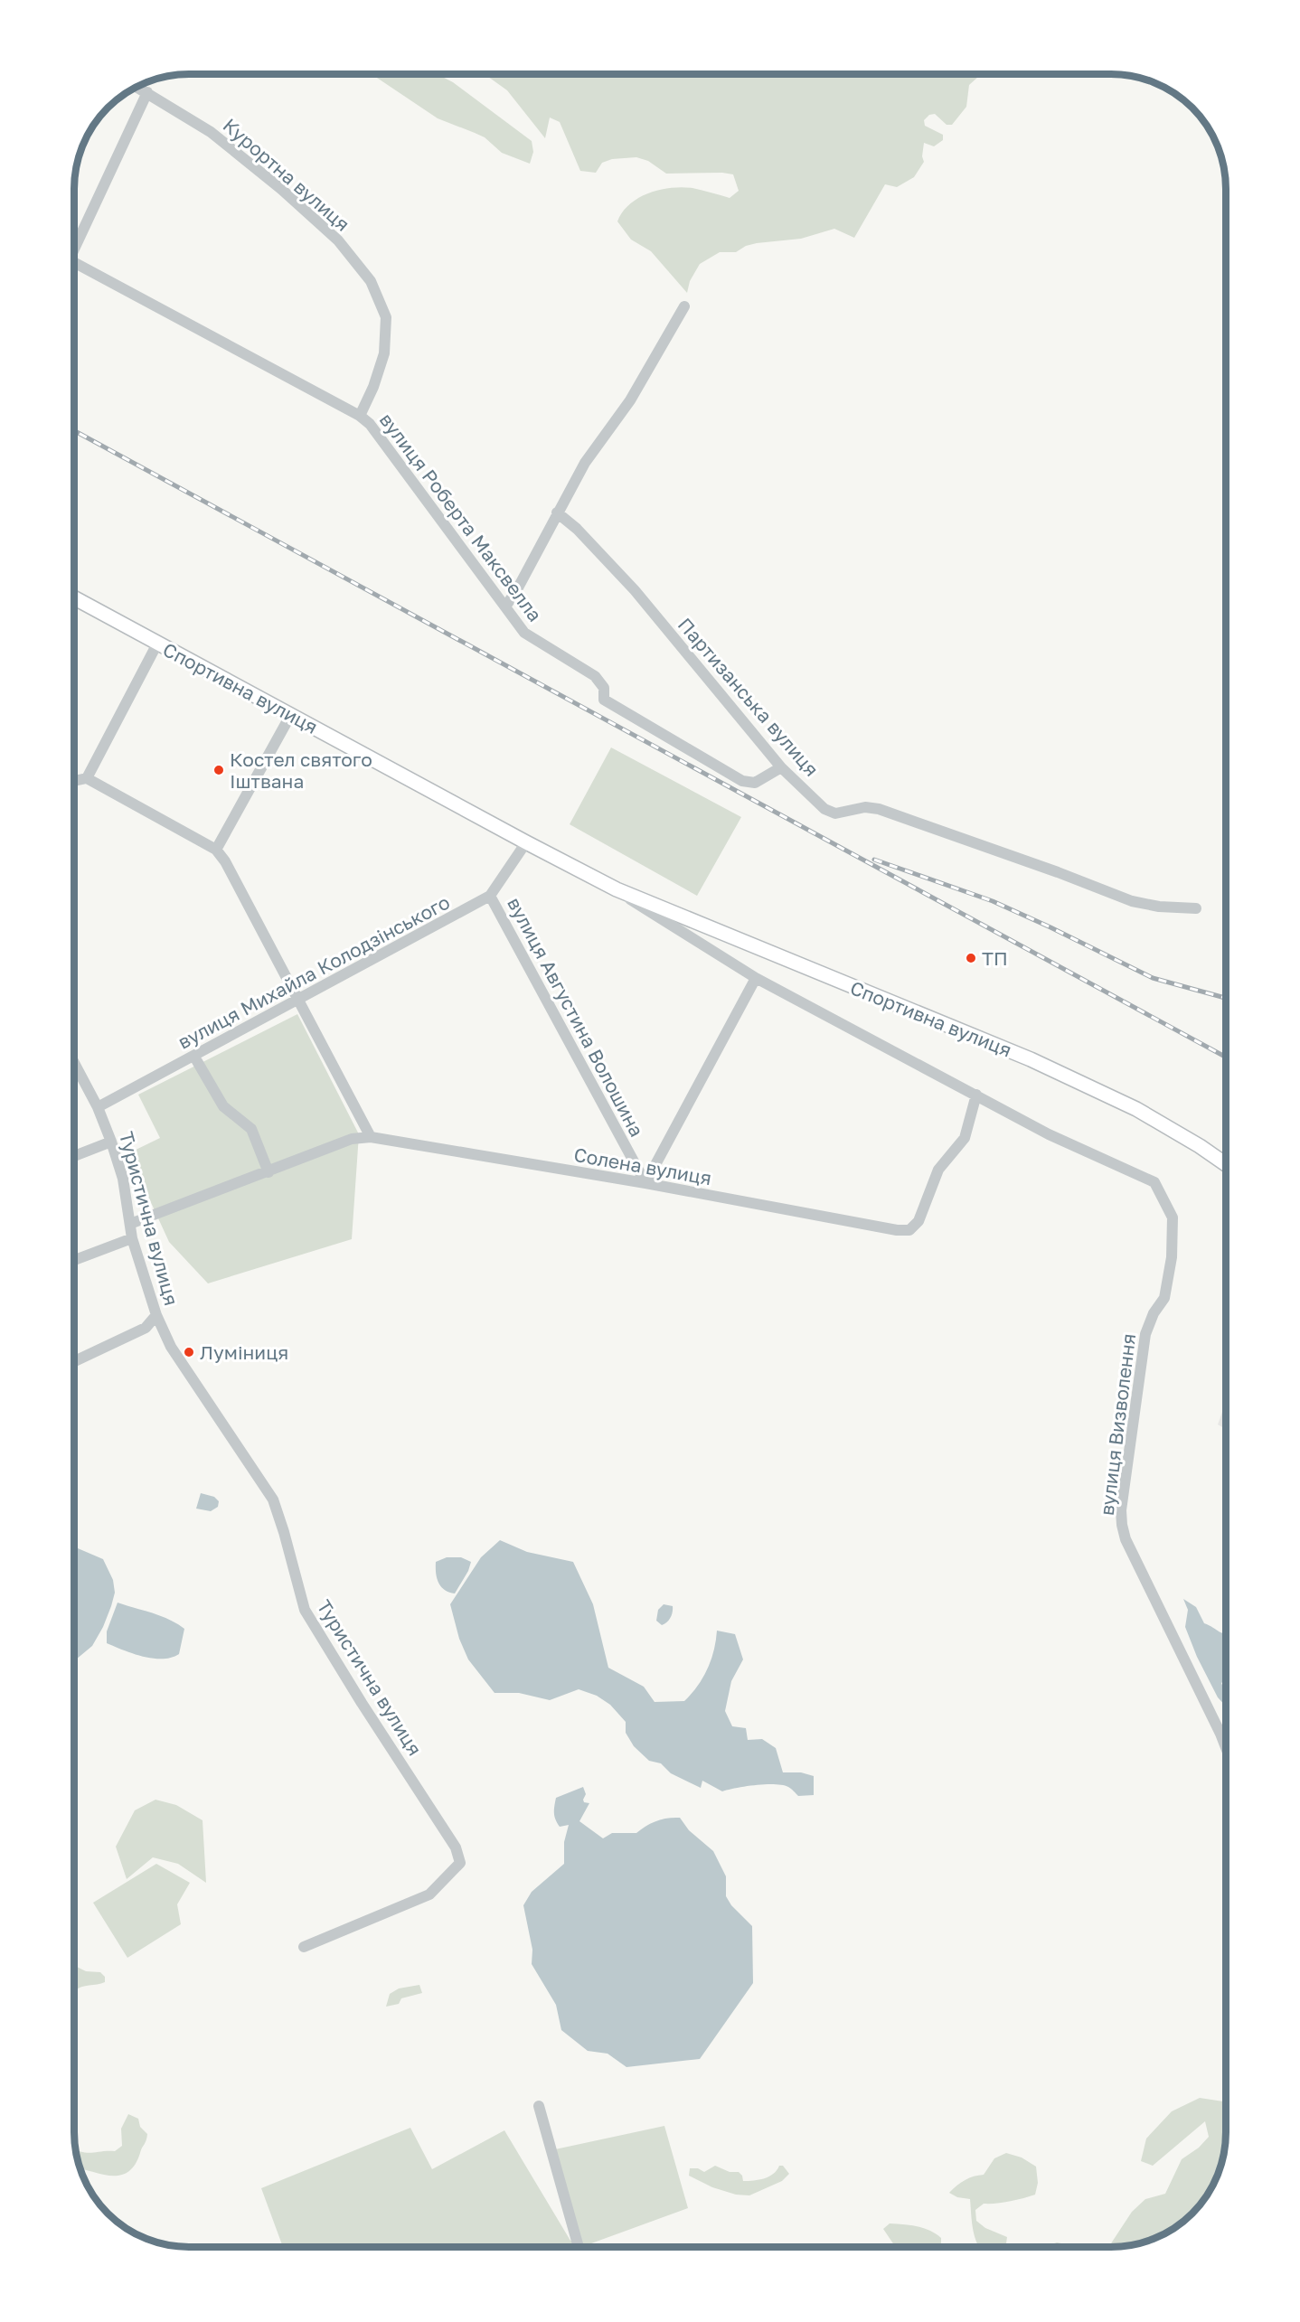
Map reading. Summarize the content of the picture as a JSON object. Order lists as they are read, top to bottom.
{
  "streets": {
    "main road": ["Спортивна вулиця"],
    "street": [
      "Курортна вулиця",
      "вулиця Роберта Максвелла",
      "Партизанська вулиця",
      "вулиця Михайла Колодзінського",
      "вулиця Августина Волошина",
      "Солена вулиця",
      "Туристична вулиця",
      "вулиця Визволення"
    ]
  },
  "crossings": [
    ["Курортна вулиця", "вулиця Роберта Максвелла"],
    ["вулиця Роберта Максвелла", "Партизанська вулиця"],
    ["Спортивна вулиця", "вулиця Михайла Колодзінського"],
    ["Спортивна вулиця", "Солена вулиця"],
    ["Спортивна вулиця", "вулиця Визволення"],
    ["вулиця Михайла Колодзінського", "вулиця Августина Волошина"],
    ["вулиця Михайла Колодзінського", "Туристична вулиця"],
    ["вулиця Августина Волошина", "Солена вулиця"],
    ["Солена вулиця", "Туристична вулиця"]
  ],
  "places": ["Костел святого Іштвана", "ТП", "Луміниця"]
}
